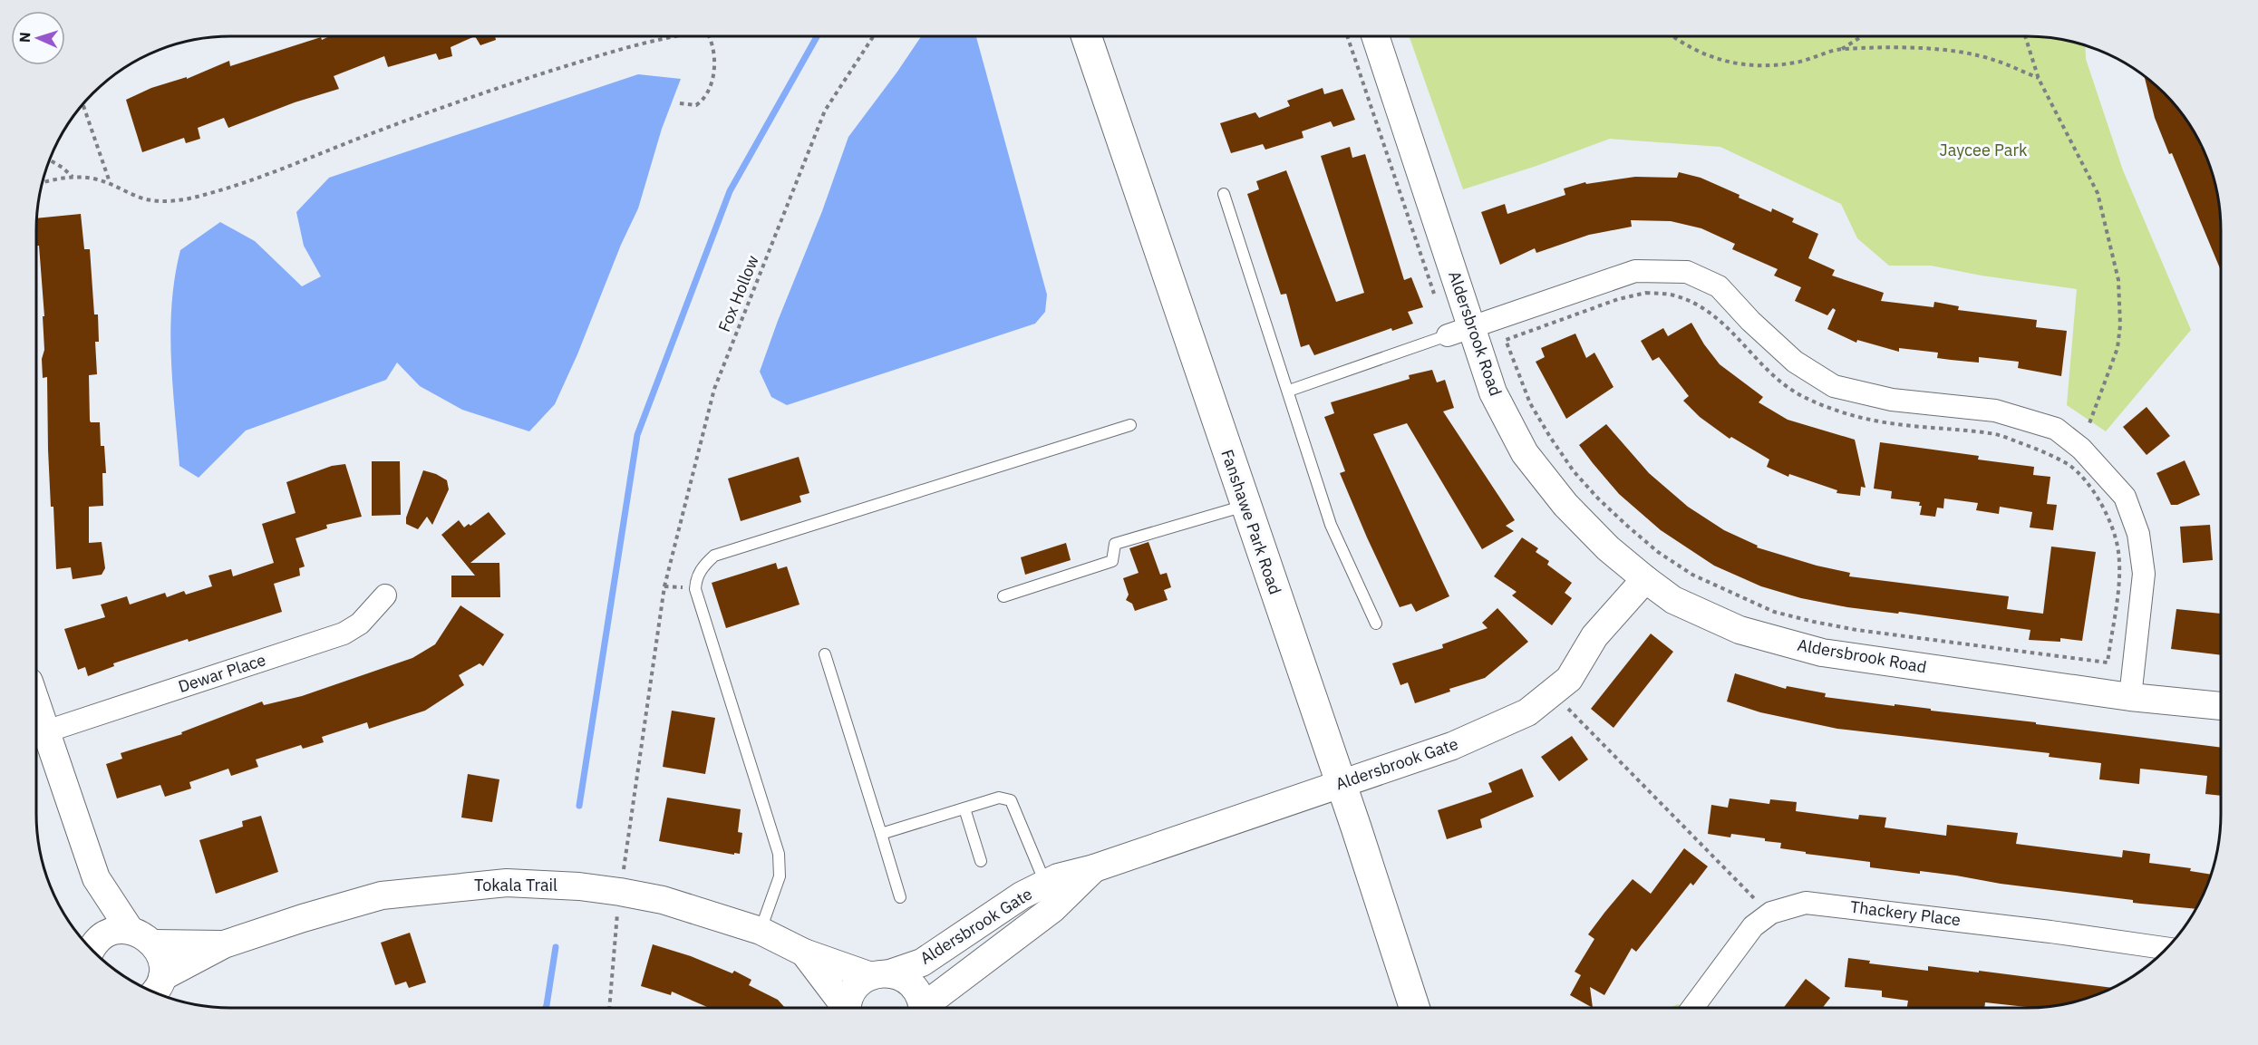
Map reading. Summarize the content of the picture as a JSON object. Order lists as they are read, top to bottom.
{
  "streets": {
    "main road": ["Fanshawe Park Road"],
    "street": [
      "Aldersbrook Road",
      "Dewar Place",
      "Aldersbrook Gate",
      "Tokala Trail",
      "Thackery Place"
    ],
    "path": ["Fox Hollow"]
  },
  "crossings": [
    ["Fox Hollow", "Tokala Trail"],
    ["Aldersbrook Road", "Aldersbrook Gate"],
    ["Fanshawe Park Road", "Aldersbrook Gate"],
    ["Aldersbrook Gate", "Tokala Trail"]
  ],
  "parks": ["Jaycee Park"],
  "north": "left"
}
